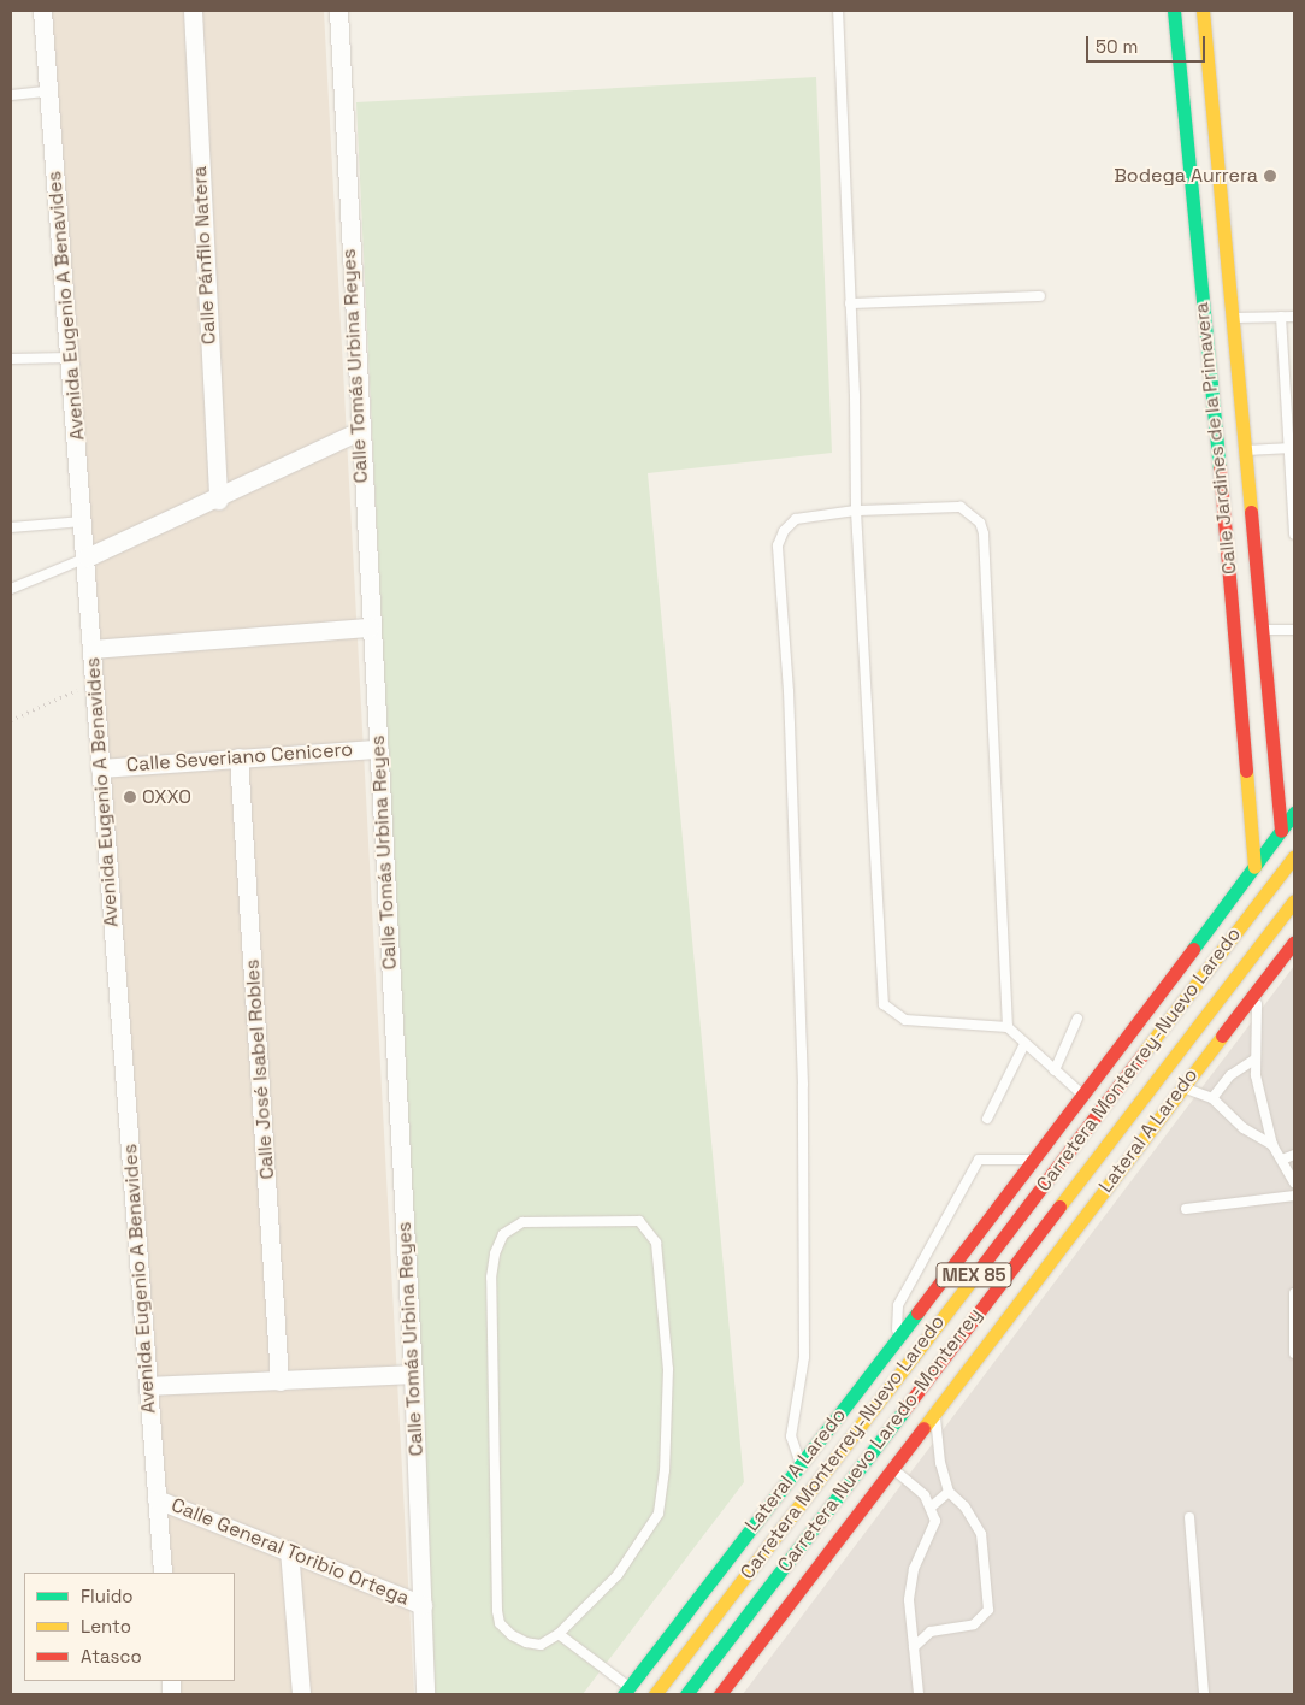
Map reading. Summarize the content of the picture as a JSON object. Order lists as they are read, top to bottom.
{
  "streets": {
    "main road": [
      "Calle Jardines de la Primavera",
      "Carretera Monterrey-Nuevo Laredo",
      "Lateral A Laredo",
      "MEX 85",
      "Carretera Nuevo Laredo-Monterrey"
    ],
    "street": [
      "Calle Pánfilo Natera",
      "Avenida Eugenio A Benavides",
      "Calle Tomás Urbina Reyes",
      "Calle Severiano Cenicero",
      "Calle José Isabel Robles",
      "Calle General Toribio Ortega"
    ]
  },
  "crossings": [
    ["Avenida Eugenio A Benavides", "Calle Severiano Cenicero"],
    ["Avenida Eugenio A Benavides", "Calle General Toribio Ortega"],
    ["Calle Tomás Urbina Reyes", "Calle Severiano Cenicero"],
    ["Calle Tomás Urbina Reyes", "Calle General Toribio Ortega"],
    ["Calle Jardines de la Primavera", "Lateral A Laredo"],
    ["Calle Severiano Cenicero", "Calle José Isabel Robles"]
  ],
  "places": ["Bodega Aurrera", "OXXO"],
  "legend": ["Fluido", "Lento", "Atasco"],
  "scale_bar": "50 m"
}
